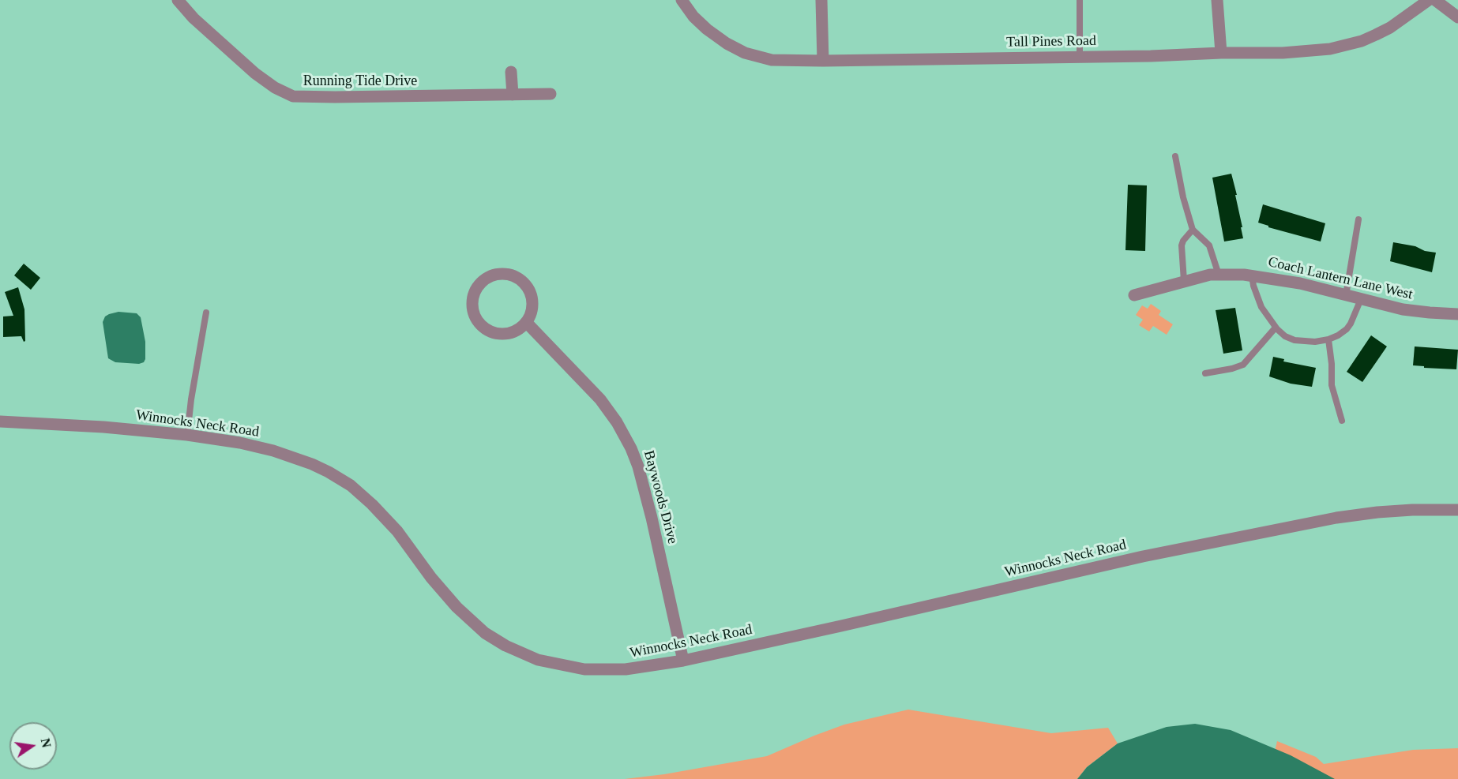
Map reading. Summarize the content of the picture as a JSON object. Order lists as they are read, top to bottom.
{
  "streets": {
    "street": [
      "Tall Pines Road",
      "Running Tide Drive",
      "Coach Lantern Lane West",
      "Winnocks Neck Road",
      "Baywoods Drive"
    ]
  },
  "crossings": [
    ["Winnocks Neck Road", "Baywoods Drive"]
  ],
  "north": "right"
}
